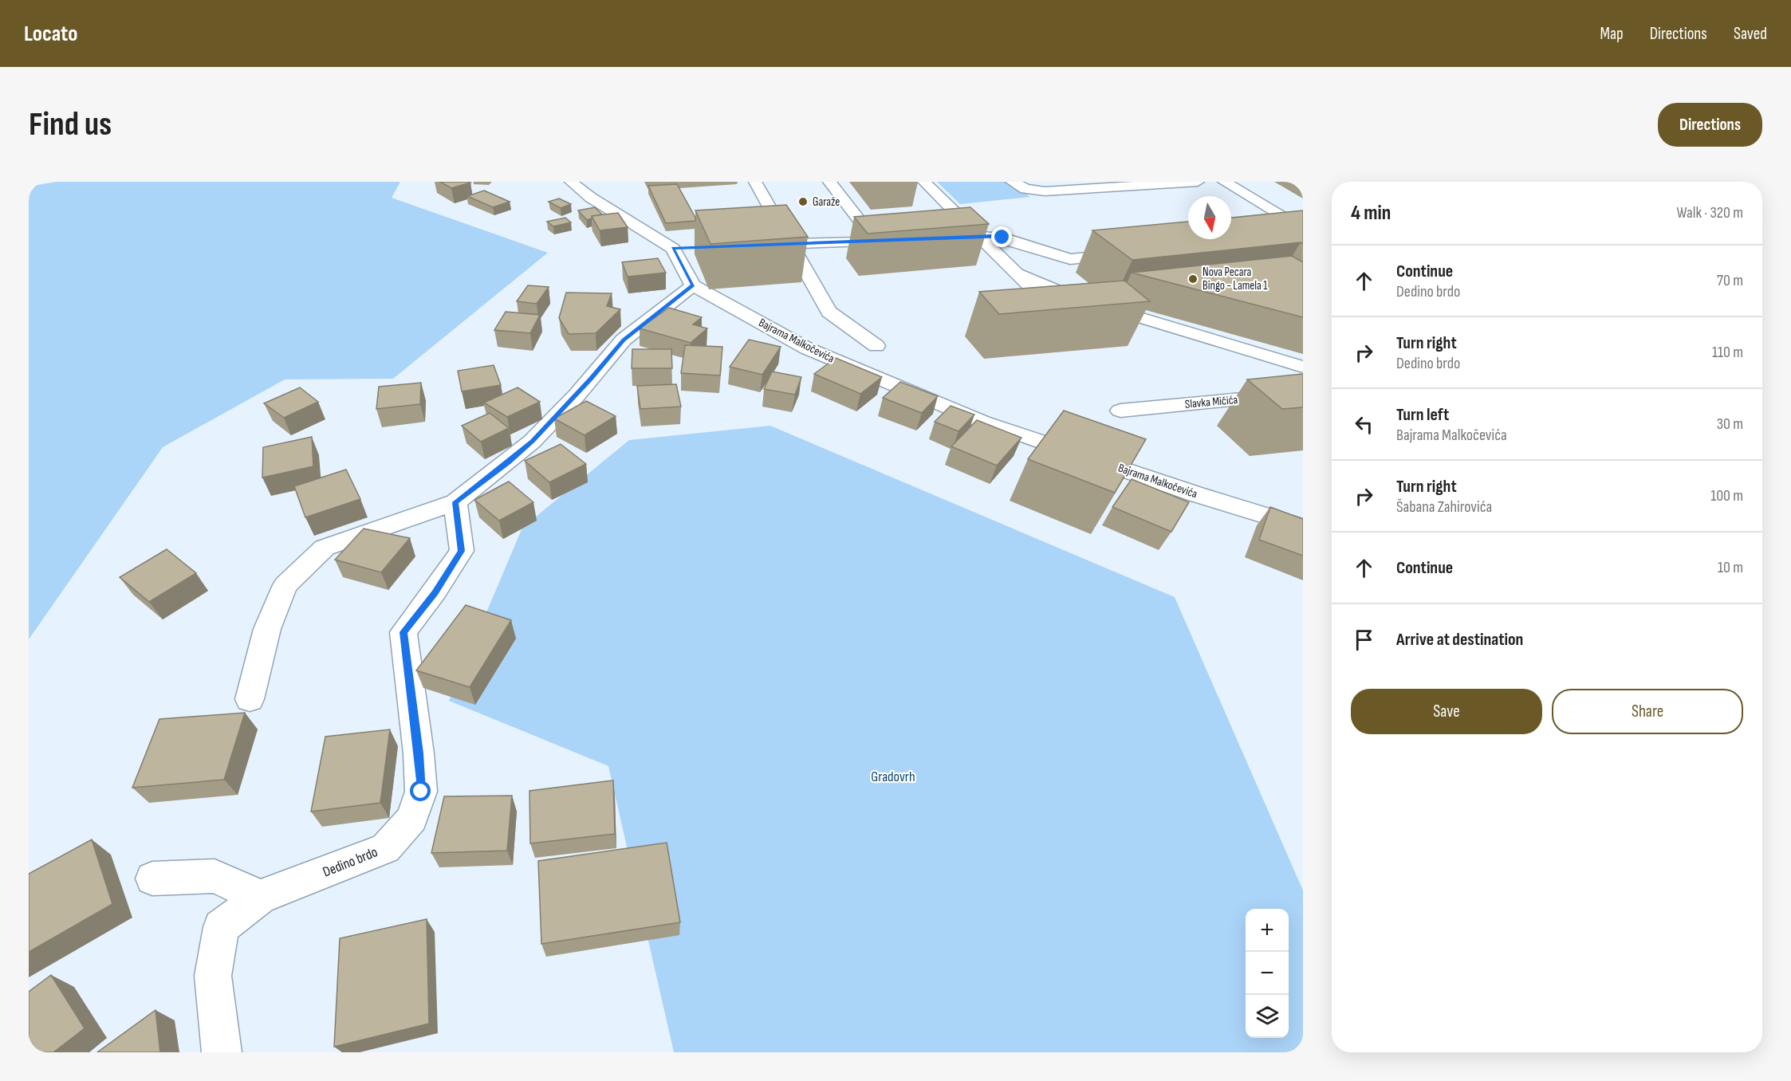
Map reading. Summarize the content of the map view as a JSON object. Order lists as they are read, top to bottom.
{
  "streets": {
    "street": ["Bajrama Malkočevića", "Slavka Mičića", "Dedino brdo"]
  },
  "parks": ["Gradovrh"],
  "places": ["Garaže", "Nova Pecara Bingo - Lamela 1"],
  "north": "bottom",
  "page": {
    "header": "Locato",
    "nav": ["Map", "Directions", "Saved"],
    "buttons": [
      "Directions",
      ["Save", "Share"]
    ],
    "title": "Find us",
    "heading": ["4 min", "Walk · 320 m"],
    "list": [
      ["Continue", "Dedino brdo", "70 m"],
      ["Turn right", "Dedino brdo", "110 m"],
      ["Turn left", "Bajrama Malkočevića", "30 m"],
      ["Turn right", "Šabana Zahirovića", "100 m"],
      ["Continue", "10 m"],
      "Arrive at destination"
    ],
    "map_buttons": ["+", "−"]
  }
}
